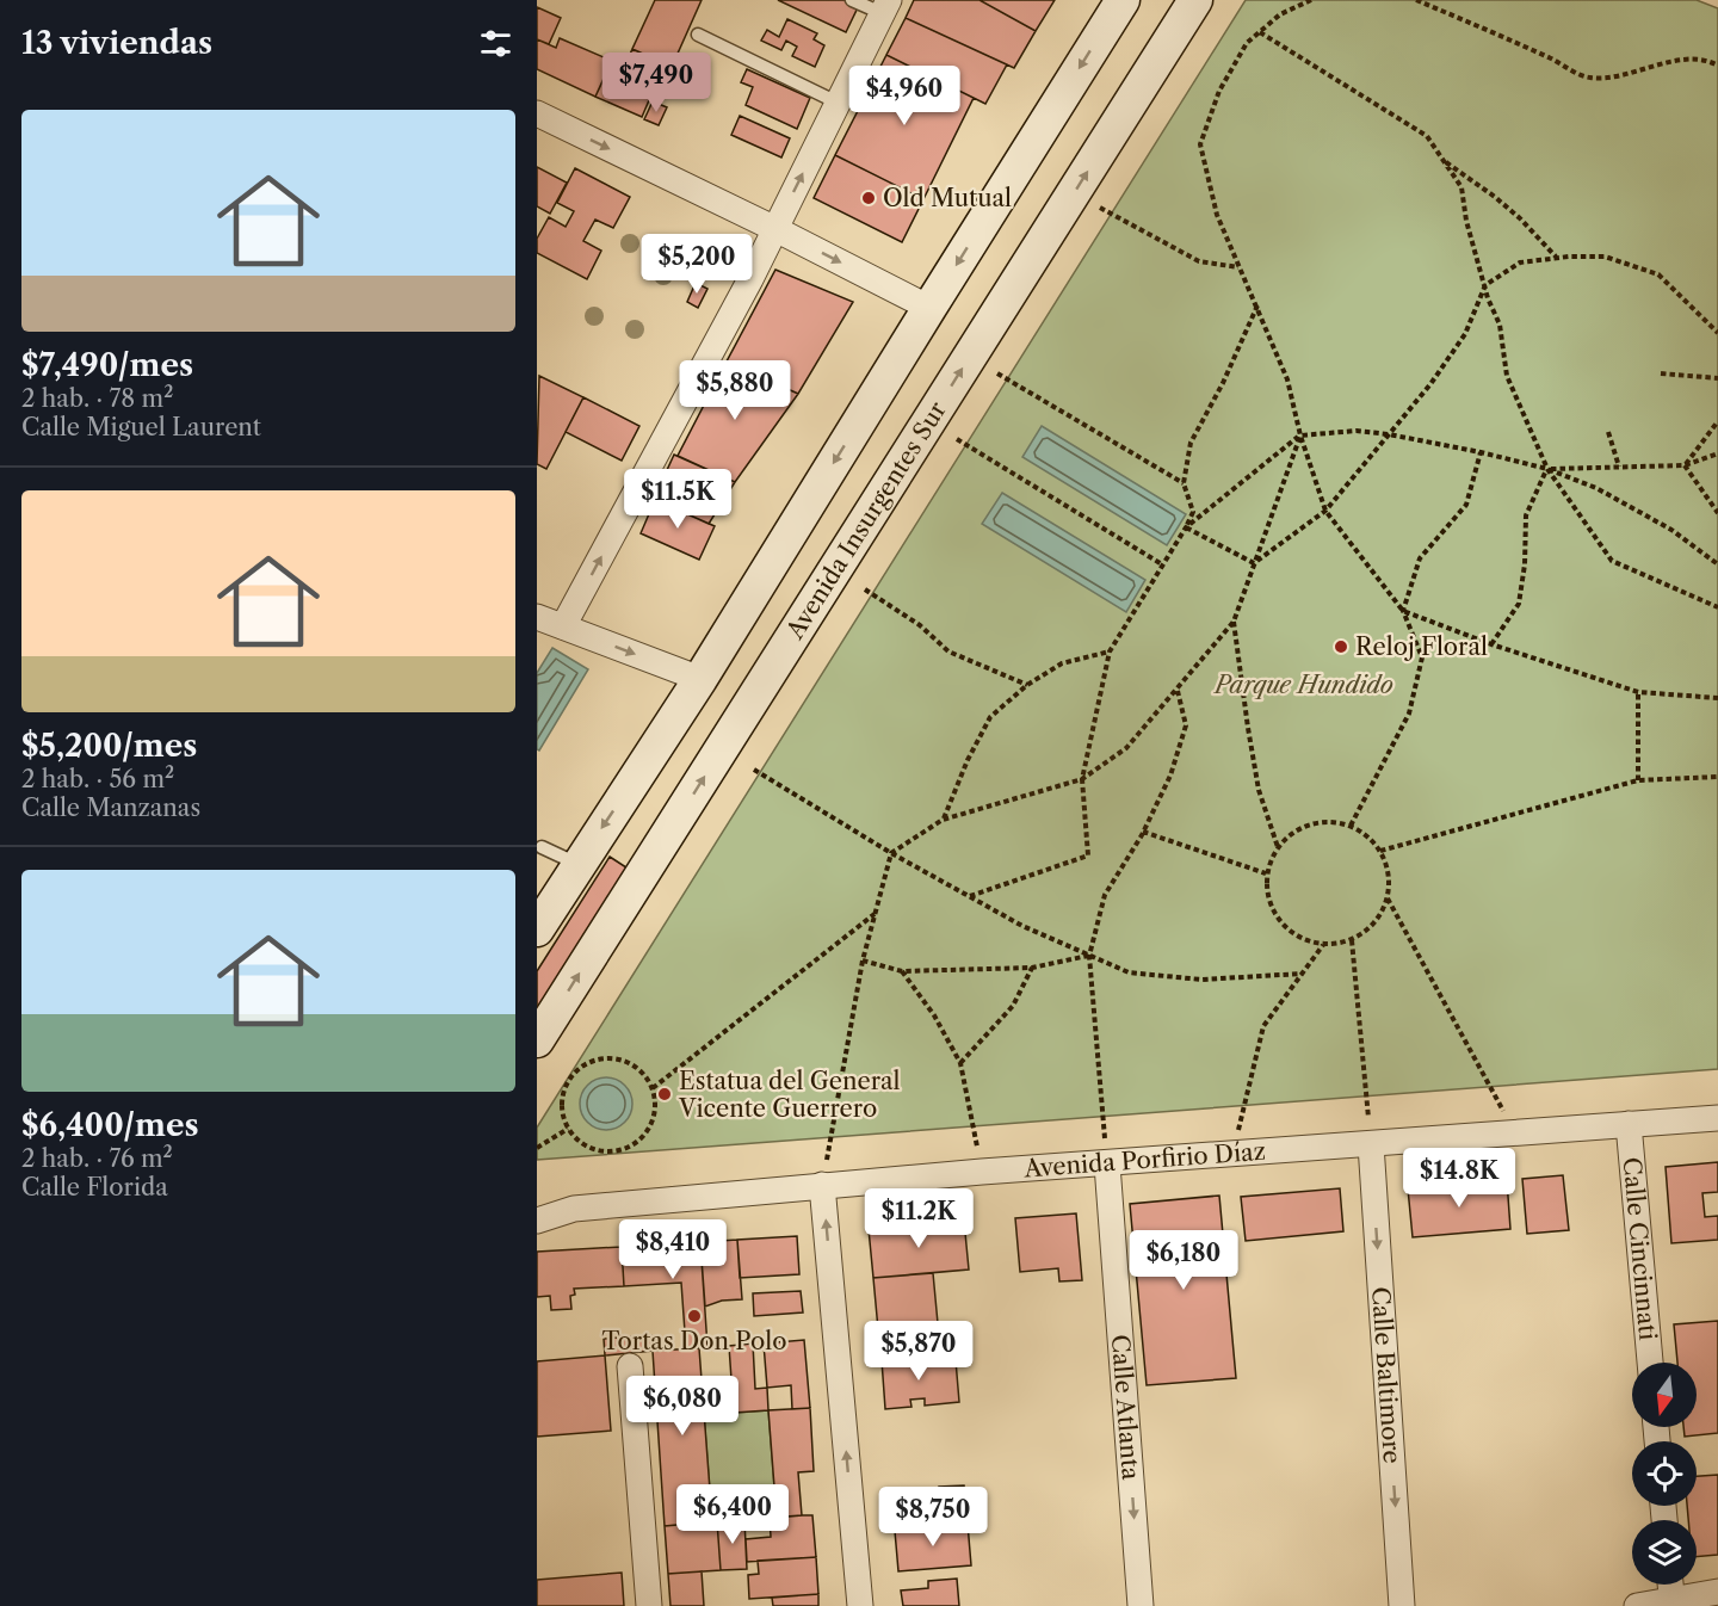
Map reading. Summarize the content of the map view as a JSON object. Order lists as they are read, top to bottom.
{
  "streets": {
    "main road": ["Avenida Insurgentes Sur"],
    "street": [
      "Avenida Porfirio Díaz",
      "Calle Cincinnati",
      "Calle Baltimore",
      "Calle Atlanta"
    ]
  },
  "crossings": [
    ["Avenida Porfirio Díaz", "Calle Cincinnati"],
    ["Avenida Porfirio Díaz", "Calle Baltimore"],
    ["Avenida Porfirio Díaz", "Calle Atlanta"]
  ],
  "one_way": ["Calle Baltimore", "Calle Atlanta"],
  "parks": ["Parque Hundido"],
  "places": [
    "Old Mutual",
    "Reloj Floral",
    "Estatua del General Vicente Guerrero",
    "Tortas Don Polo"
  ],
  "north": "bottom",
  "page": {
    "heading": "13 viviendas",
    "price": [
      "$7,490",
      "$4,960",
      "$5,200",
      "$5,880",
      "$11.5K",
      "$14.8K",
      "$11.2K",
      "$8,410",
      "$6,180",
      "$5,870",
      "$6,080",
      "$6,400",
      "$8,750"
    ],
    "list": [
      {
        "name": "$7,490/mes",
        "note": "2 hab. · 78 m² · Calle Miguel Laurent"
      },
      {
        "name": "$5,200/mes",
        "note": "2 hab. · 56 m² · Calle Manzanas"
      },
      {
        "name": "$6,400/mes",
        "note": "2 hab. · 76 m² · Calle Florida"
      }
    ]
  }
}
